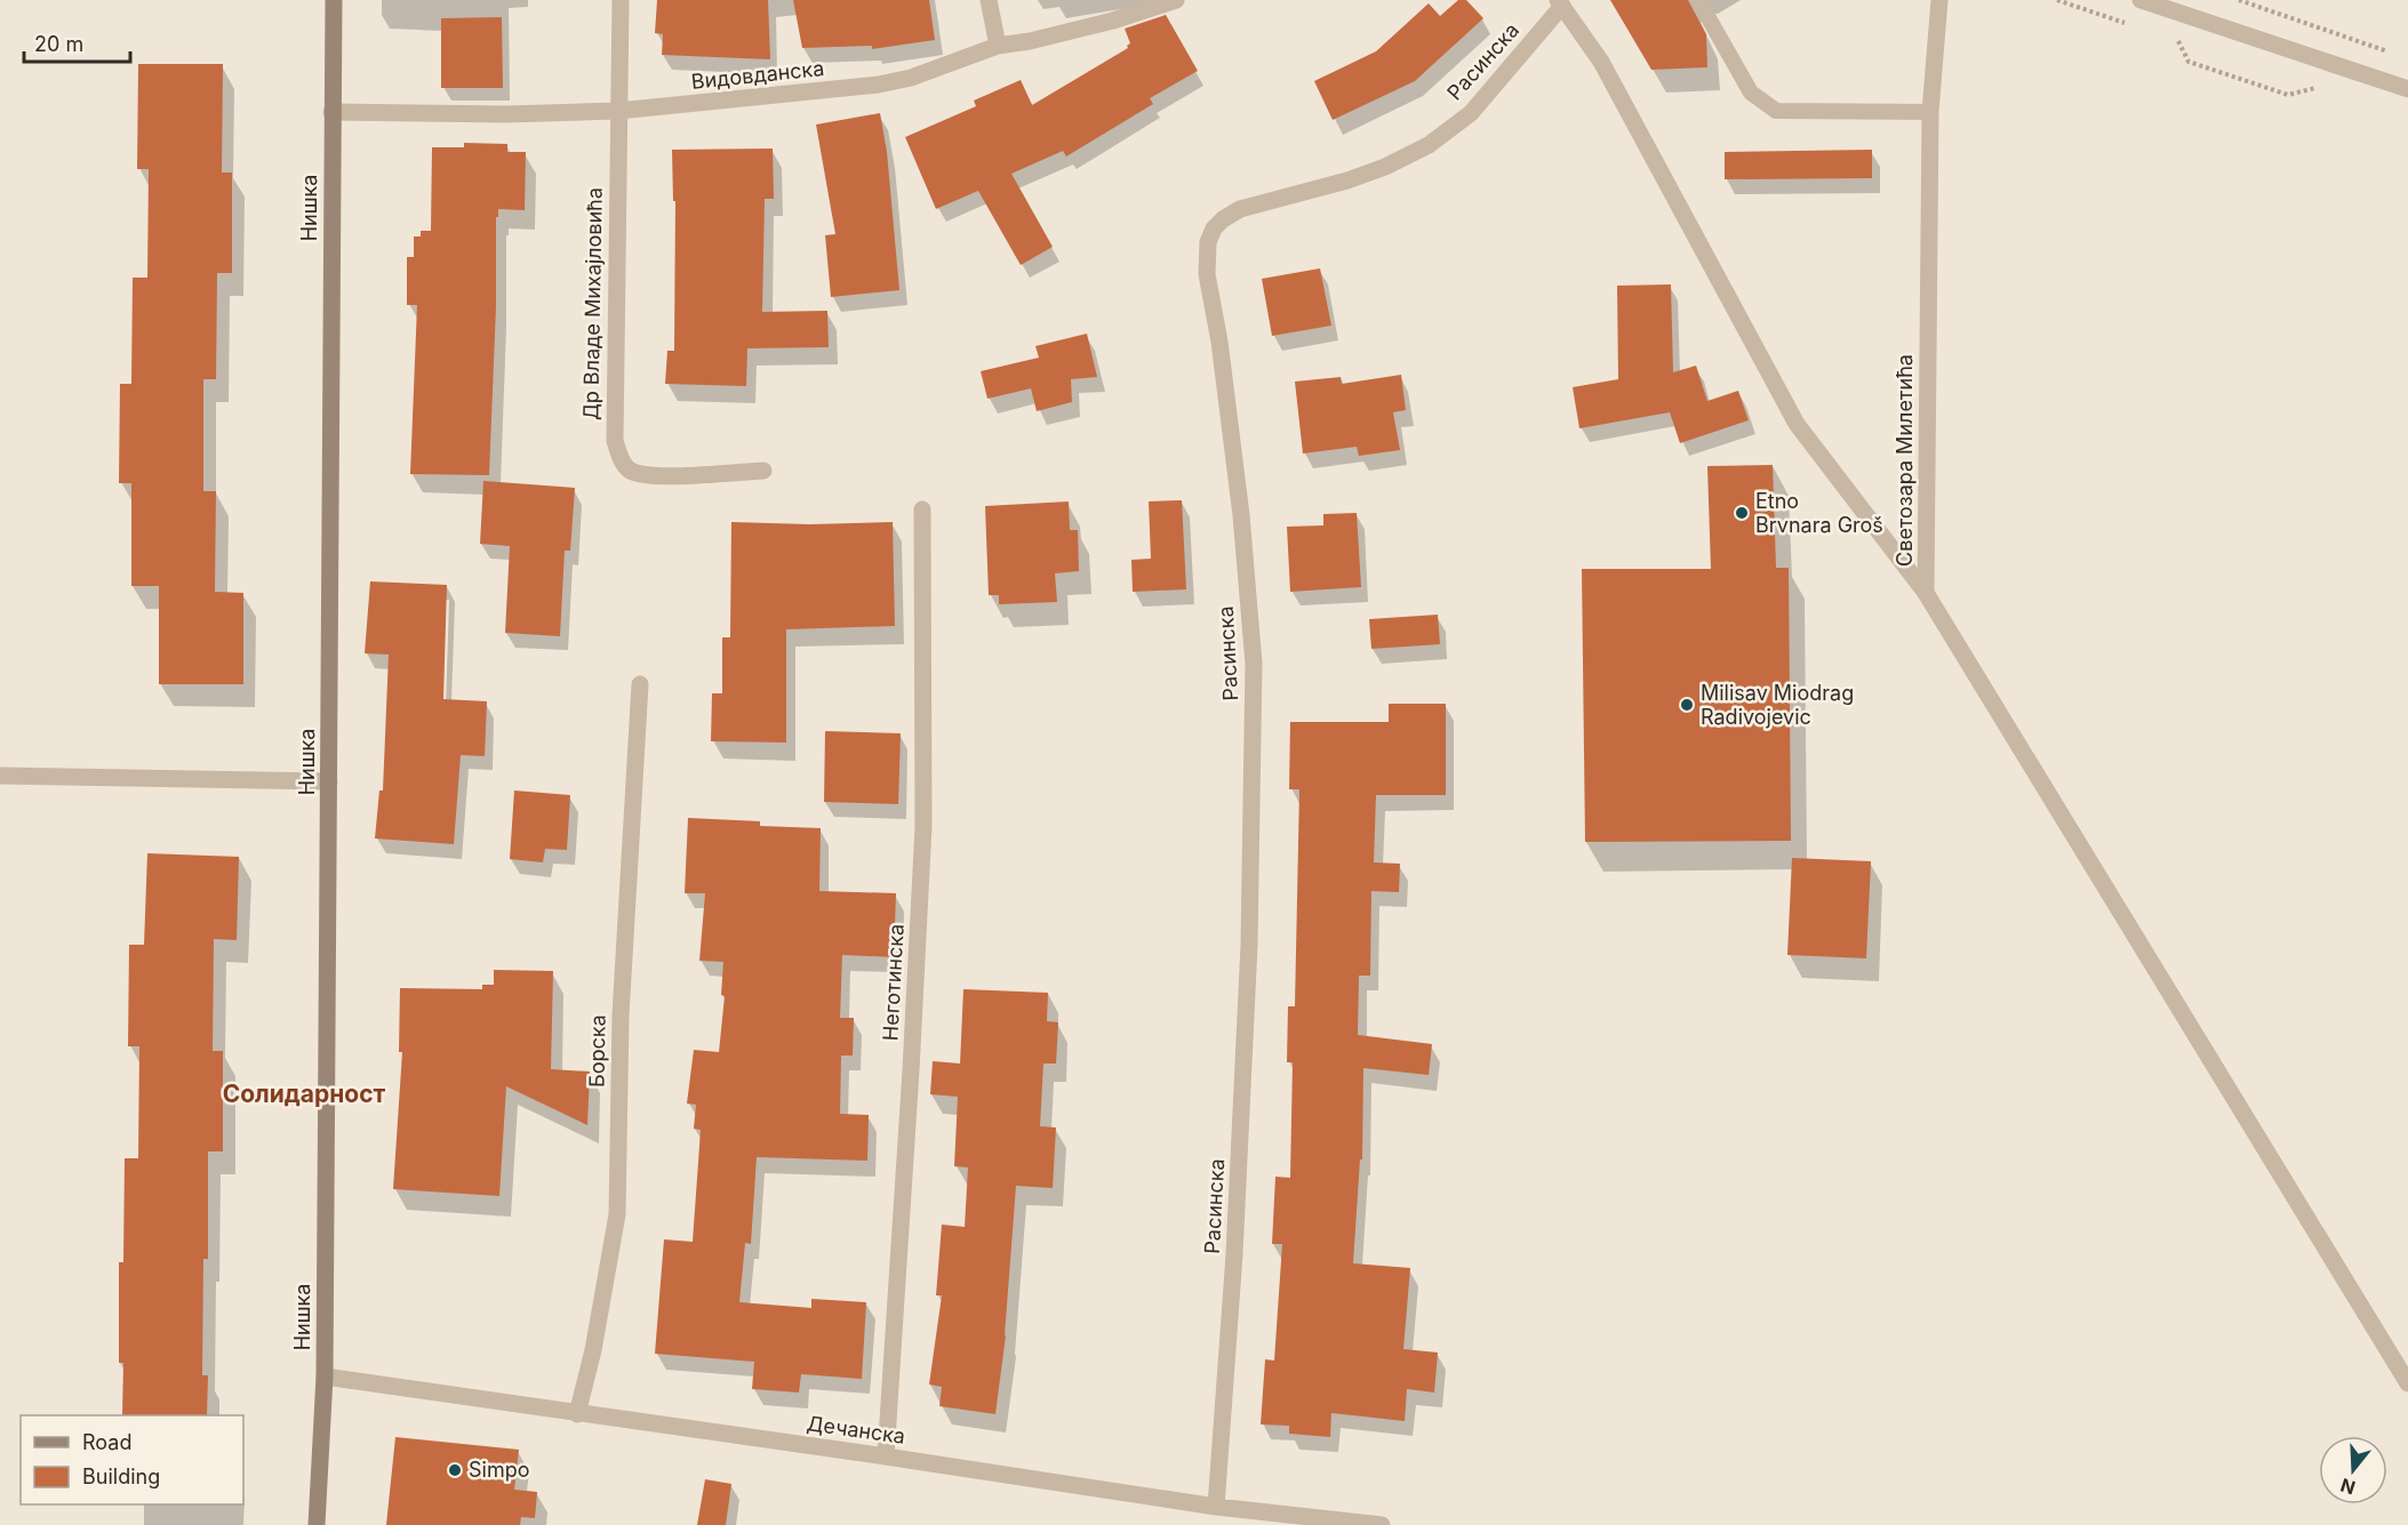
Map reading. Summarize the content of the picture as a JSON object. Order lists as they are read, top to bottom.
{
  "streets": {
    "main road": ["Нишка"],
    "street": [
      "Расинска",
      "Видовданска",
      "Др Владе Михајловића",
      "Светозара Милетића",
      "Неготинска",
      "Борска",
      "Дечанска"
    ]
  },
  "crossings": [
    ["Расинска", "Светозара Милетића"],
    ["Расинска", "Дечанска"],
    ["Видовданска", "Нишка"],
    ["Видовданска", "Др Владе Михајловића"],
    ["Нишка", "Дечанска"],
    ["Неготинска", "Дечанска"],
    ["Борска", "Дечанска"]
  ],
  "districts": ["Солидарност"],
  "places": ["Etno Brvnara Groš", "Milisav Miodrag Radivojevic", "Simpo"],
  "legend": ["Road", "Building"],
  "scale_bar": "20 m",
  "north": "bottom"
}
